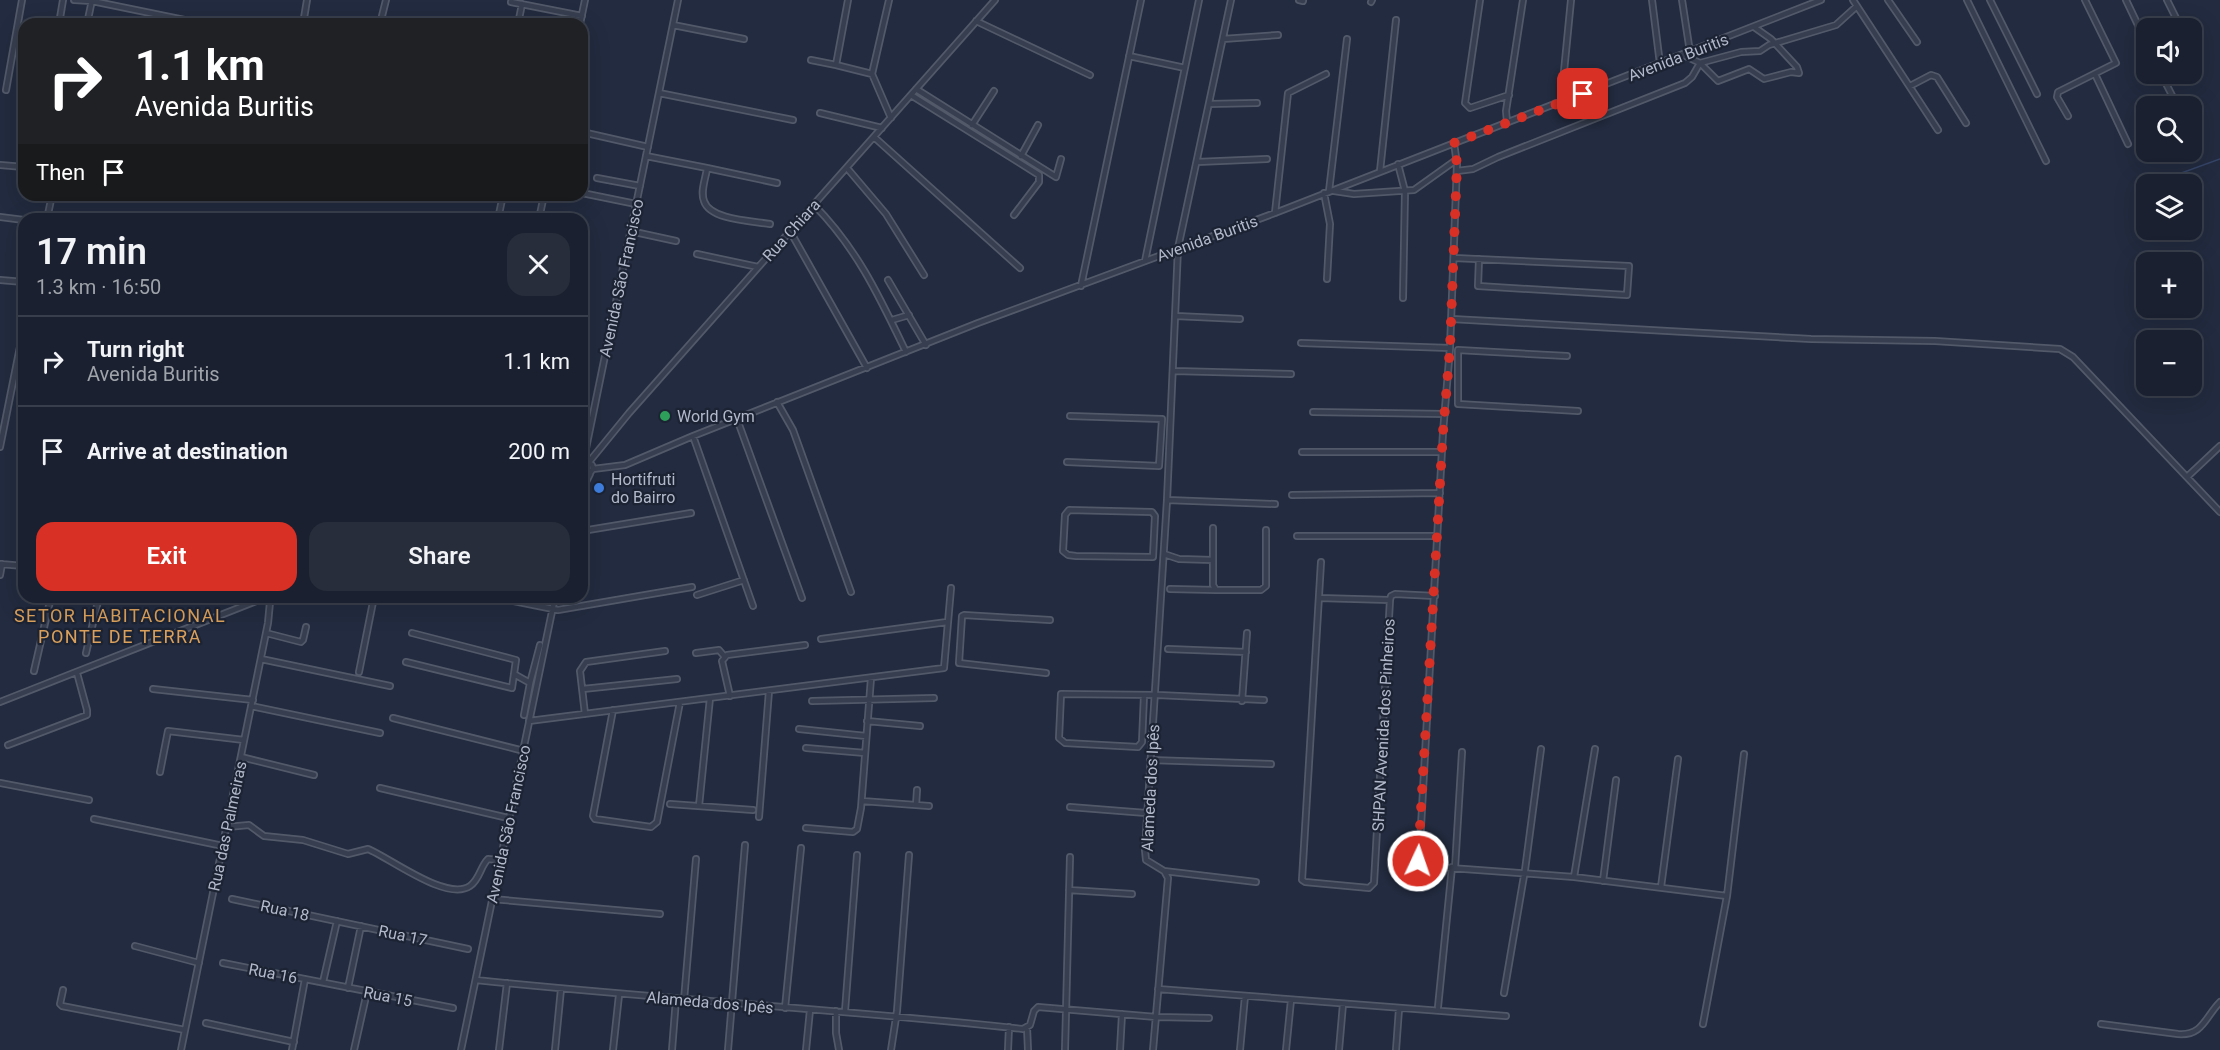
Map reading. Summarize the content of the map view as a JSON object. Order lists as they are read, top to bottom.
{
  "streets": {
    "street": [
      "Avenida Buritis",
      "Rua Chiara",
      "Avenida São Francisco",
      "SHPAN Avenida dos Pinheiros",
      "Alameda dos Ipês",
      "Rua das Palmeiras",
      "Rua 18",
      "Rua 17",
      "Rua 16",
      "Rua 15"
    ]
  },
  "crossings": [
    ["Avenida Buritis", "Alameda dos Ipês"],
    ["Avenida São Francisco", "Alameda dos Ipês"],
    ["Rua 18", "Rua 17"],
    ["Rua 16", "Rua 15"]
  ],
  "districts": ["SETOR HABITACIONAL PONTE DE TERRA"],
  "places": ["World Gym", "Hortifruti do Bairro"],
  "page": {
    "map_buttons": ["+", "−"],
    "turn": ["1.1 km", "Avenida Buritis"],
    "then": "Then",
    "heading": ["17 min", "1.3 km · 16:50"],
    "list": [
      {
        "name": "Turn right",
        "note": "Avenida Buritis",
        "value": "1.1 km"
      },
      {
        "name": "Arrive at destination",
        "value": "200 m"
      }
    ],
    "buttons": ["Exit", "Share"]
  }
}
